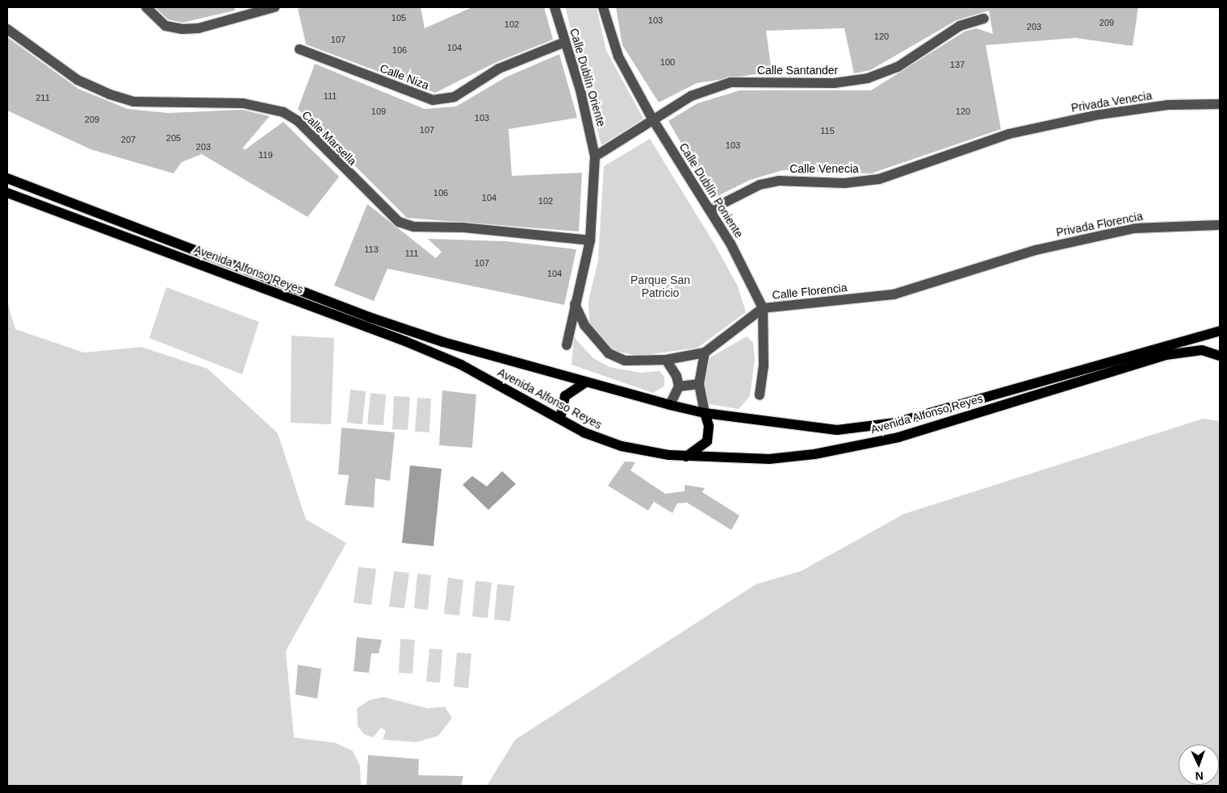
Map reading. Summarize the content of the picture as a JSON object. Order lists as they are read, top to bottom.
{
  "streets": {
    "main road": ["Avenida Alfonso Reyes"],
    "street": [
      "Calle Santander",
      "Calle Niza",
      "Calle Dublín Oriente",
      "Privada Venecia",
      "Calle Marsella",
      "Calle Venecia",
      "Calle Dublín Poniente",
      "Privada Florencia",
      "Calle Florencia"
    ]
  },
  "crossings": [
    ["Calle Santander", "Calle Dublín Oriente"],
    ["Calle Santander", "Calle Dublín Poniente"],
    ["Calle Niza", "Calle Dublín Oriente"],
    ["Calle Dublín Oriente", "Calle Marsella"],
    ["Calle Dublín Oriente", "Calle Florencia"],
    ["Privada Venecia", "Calle Venecia"],
    ["Calle Venecia", "Calle Dublín Poniente"],
    ["Calle Dublín Poniente", "Calle Florencia"],
    ["Privada Florencia", "Calle Florencia"]
  ],
  "parks": ["Parque San Patricio"],
  "house_numbers": [
    "105",
    "103",
    "209",
    "102",
    "203",
    "120",
    "107",
    "104",
    "106",
    "100",
    "137",
    "111",
    "211",
    "109",
    "120",
    "103",
    "209",
    "107",
    "115",
    "205",
    "207",
    "103",
    "203",
    "119",
    "106",
    "104",
    "102",
    "113",
    "111",
    "107",
    "104"
  ],
  "north": "bottom"
}
